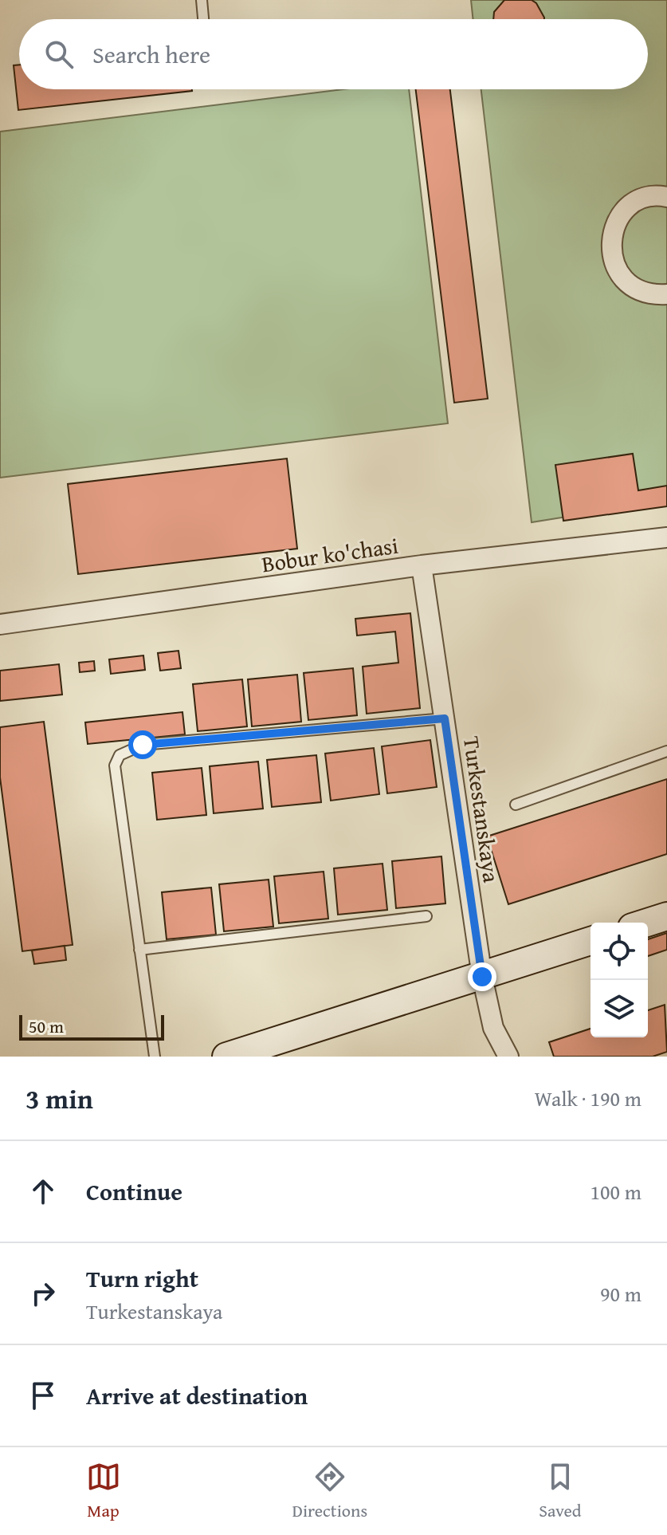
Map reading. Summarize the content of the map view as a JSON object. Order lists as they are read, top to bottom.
{
  "streets": {
    "street": ["Bobur ko'chasi", "Turkestanskaya"]
  },
  "crossings": [
    ["Bobur ko'chasi", "Turkestanskaya"]
  ],
  "scale_bar": "50 m",
  "page": {
    "search": "Search here",
    "scale": "50 m",
    "heading": ["3 min", "Walk · 190 m"],
    "list": [
      ["Continue", "100 m"],
      ["Turn right", "Turkestanskaya", "90 m"],
      "Arrive at destination"
    ],
    "nav": ["Map", "Directions", "Saved"]
  }
}
